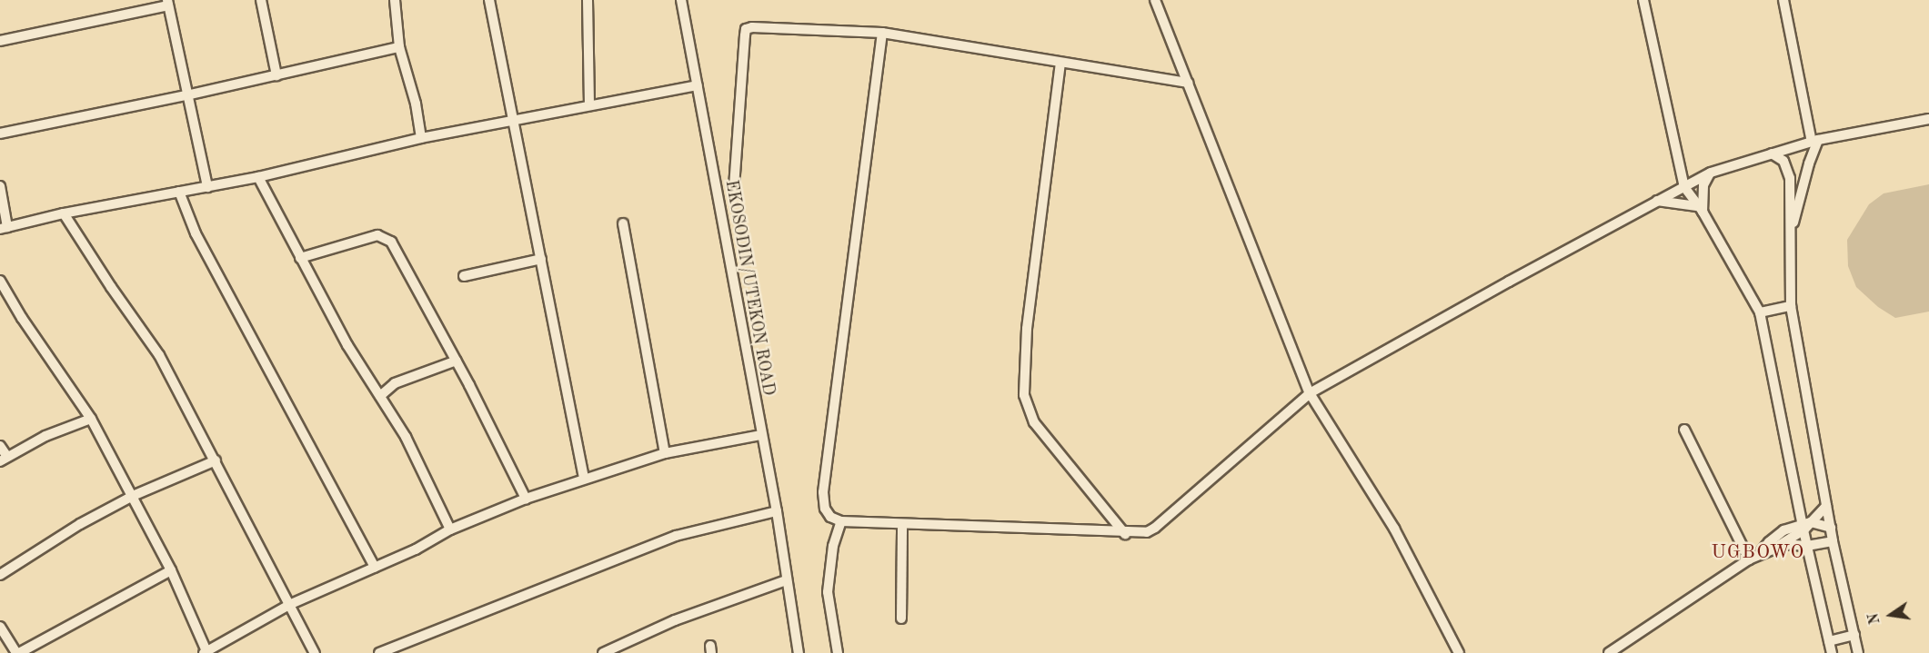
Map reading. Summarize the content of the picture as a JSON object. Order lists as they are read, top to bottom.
{
  "streets": {
    "street": ["EKOSODIN/UTEKON ROAD"]
  },
  "districts": ["UGBOWO"],
  "north": "left"
}
